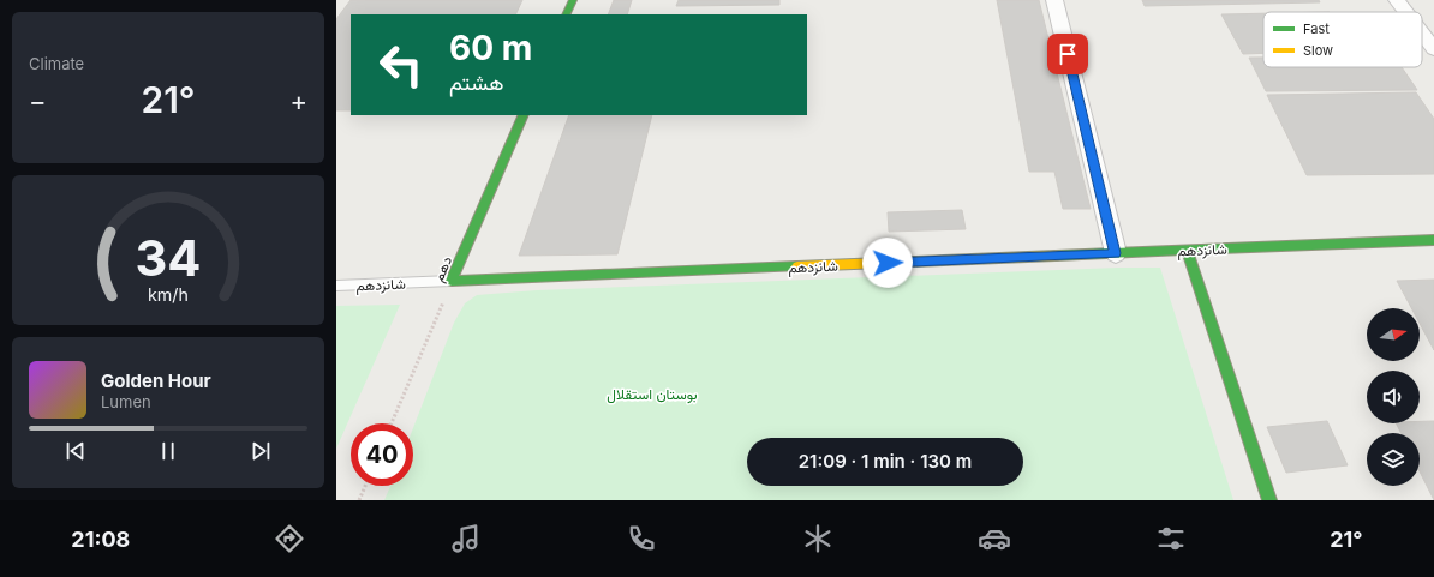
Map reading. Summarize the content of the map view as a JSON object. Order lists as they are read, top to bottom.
{
  "streets": {
    "street": ["شانزدهم", "دهم"]
  },
  "crossings": [
    ["شانزدهم", "دهم"]
  ],
  "parks": ["بوستان استقلال"],
  "legend": ["Fast", "Slow"],
  "north": "right",
  "page": {
    "tile": "Climate",
    "turn": ["60 m", "هشتم"],
    "heat": ["−", "21°", "+"],
    "song": ["Golden Hour", "Lumen"],
    "limit": "40",
    "trip": "21:09 · 1 min · 130 m",
    "tabs": ["21:08", "21°"],
    "gauge": ["34", "km/h"]
  }
}
